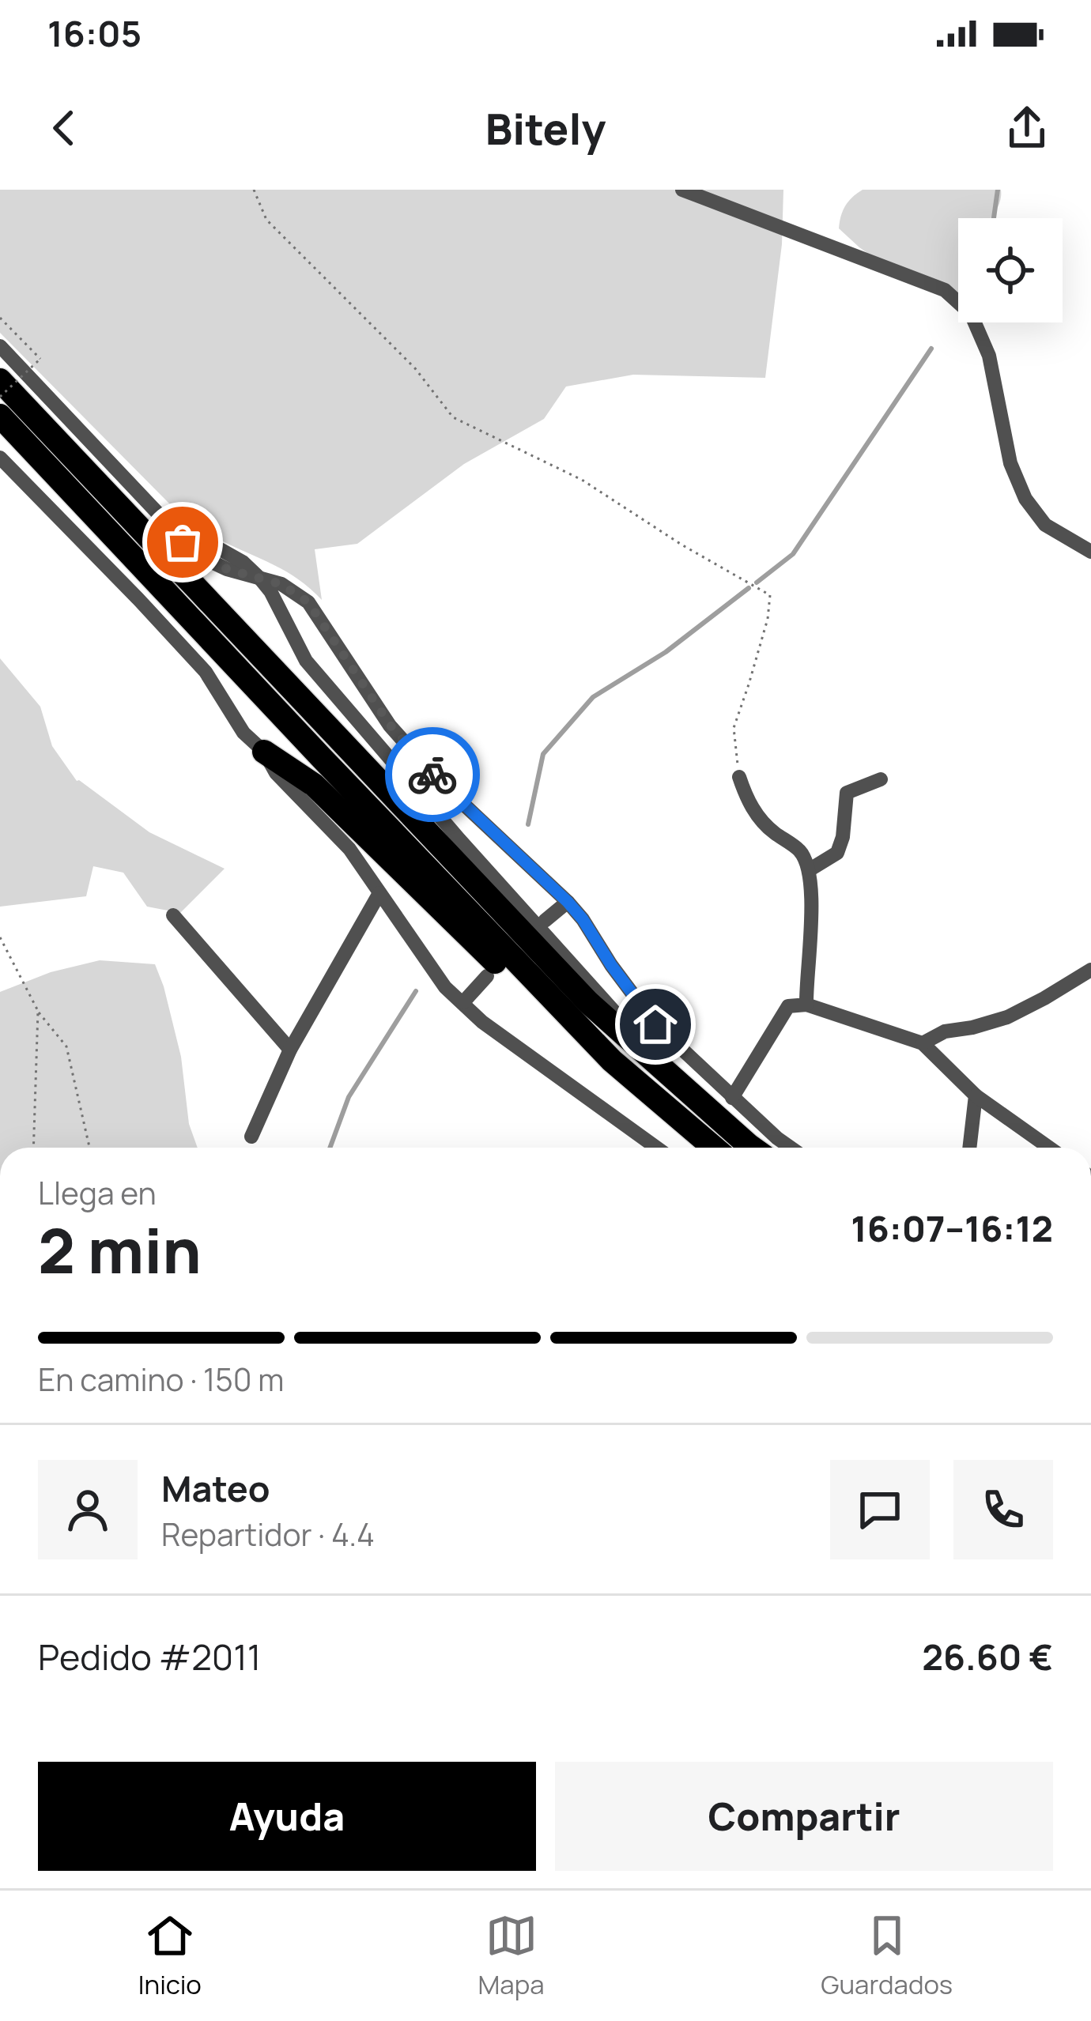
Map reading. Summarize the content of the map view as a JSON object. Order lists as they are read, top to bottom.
{
  "page": {
    "status": "16:05",
    "header": "Bitely",
    "heading": ["2 min", "Llega en", "16:07–16:12"],
    "panel": [
      "Mateo",
      "Repartidor · 4.4",
      "Pedido #2011",
      "26.60 €"
    ],
    "bar": "En camino · 150 m",
    "buttons": ["Ayuda", "Compartir"],
    "tabs": ["Inicio", "Mapa", "Guardados"]
  }
}
